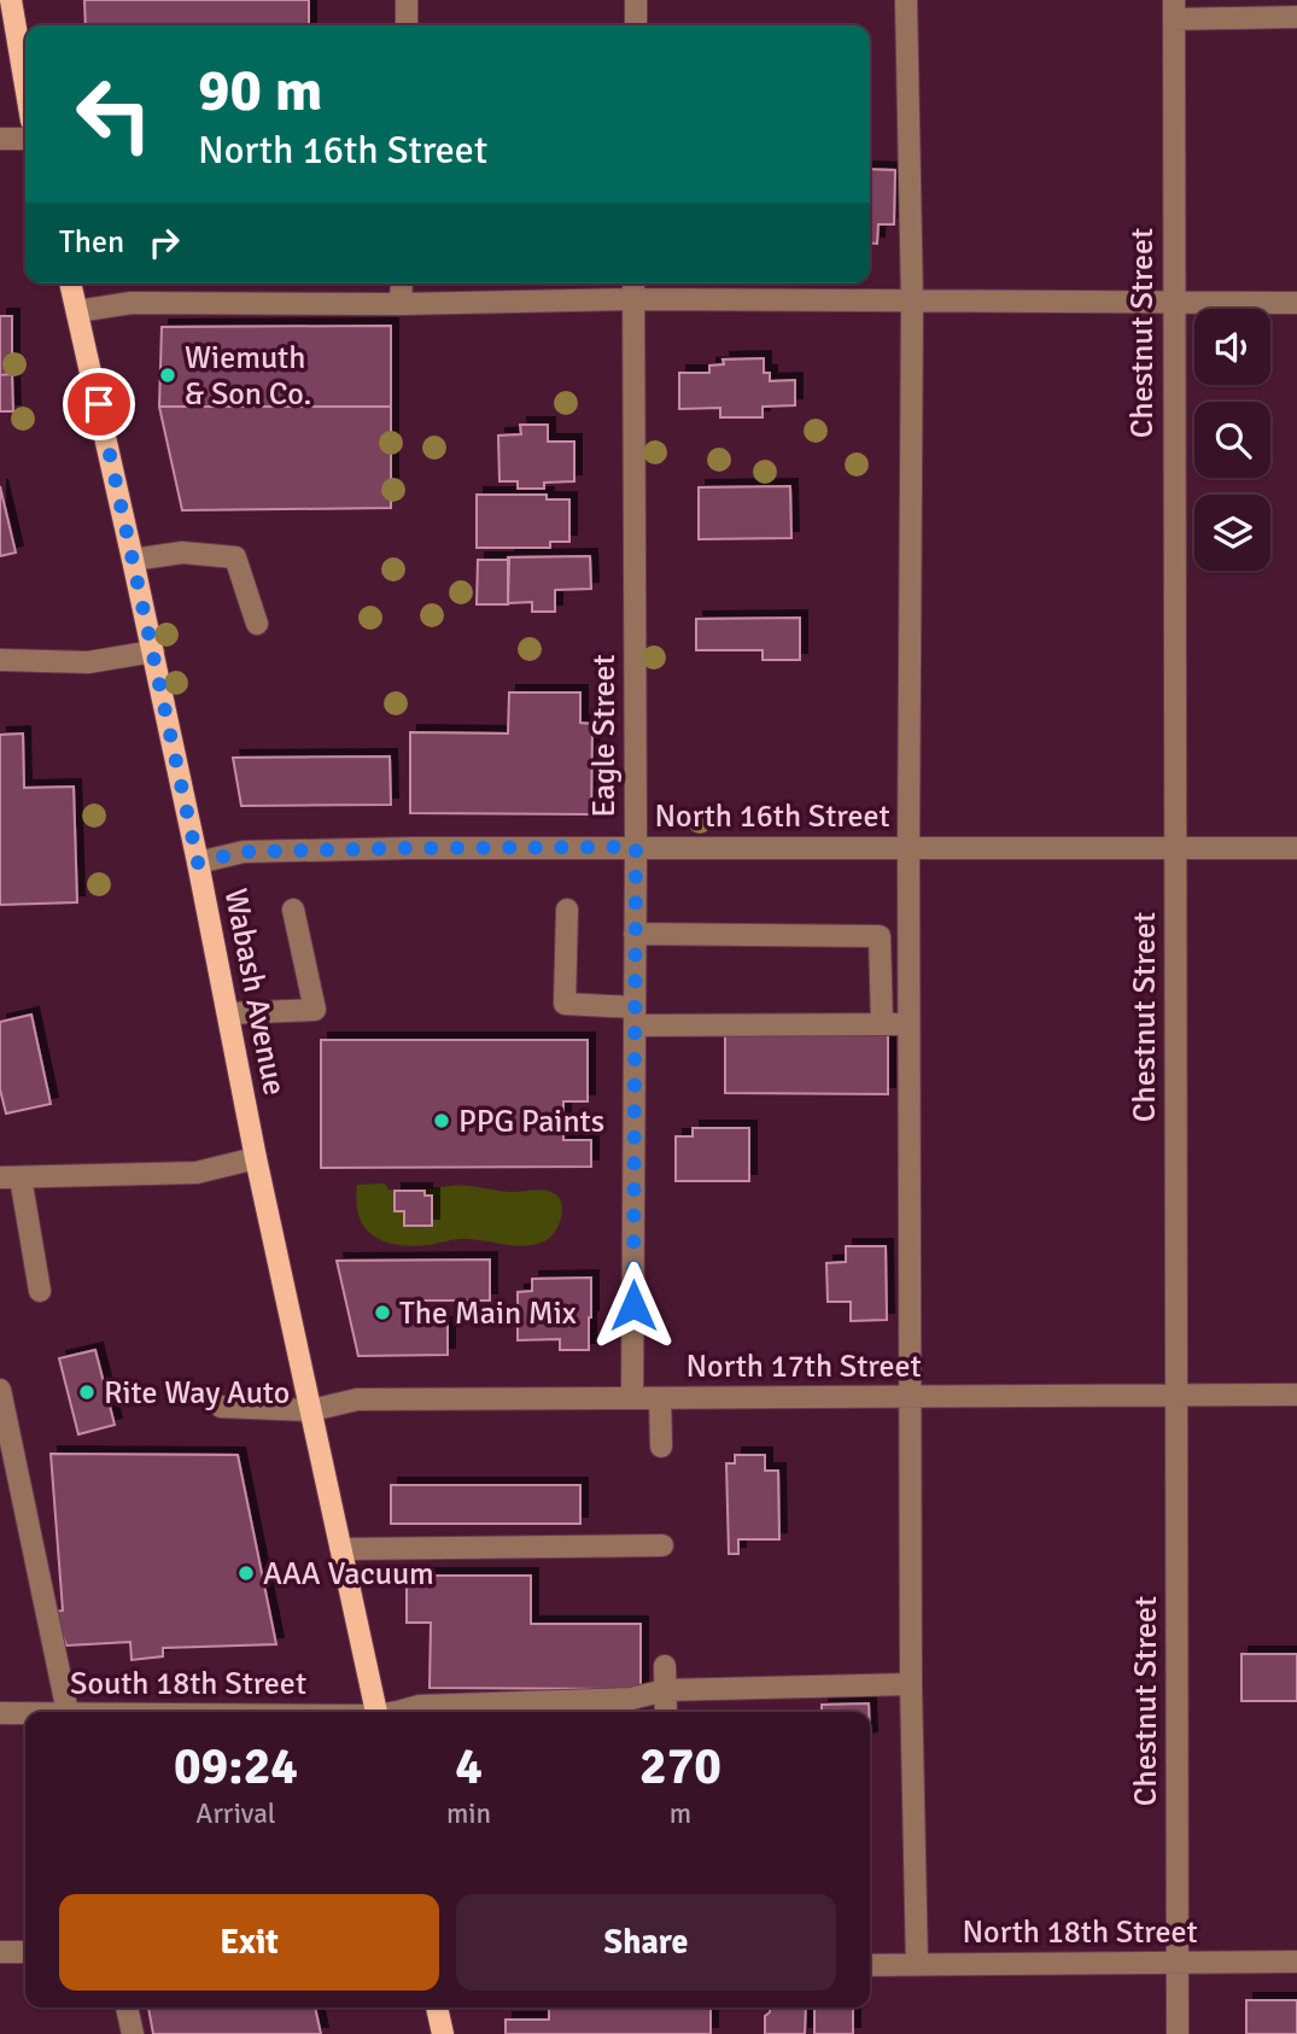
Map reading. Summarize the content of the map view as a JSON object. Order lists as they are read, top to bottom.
{
  "streets": {
    "main road": ["Wabash Avenue"],
    "street": [
      "Chestnut Street",
      "Eagle Street",
      "North 16th Street",
      "North 17th Street",
      "South 18th Street",
      "North 18th Street"
    ]
  },
  "crossings": [
    ["Chestnut Street", "North 16th Street"],
    ["Chestnut Street", "North 17th Street"],
    ["Chestnut Street", "North 18th Street"],
    ["Eagle Street", "North 16th Street"],
    ["Eagle Street", "North 17th Street"],
    ["North 16th Street", "Wabash Avenue"],
    ["Wabash Avenue", "North 17th Street"]
  ],
  "places": [
    "Wiemuth & Son Co.",
    "PPG Paints",
    "The Main Mix",
    "Rite Way Auto",
    "AAA Vacuum"
  ],
  "page": {
    "turn": ["90 m", "North 16th Street"],
    "then": "Then",
    "eta": [
      "09:24",
      "Arrival",
      "4",
      "min",
      "270",
      "m"
    ],
    "buttons": ["Exit", "Share"]
  }
}
